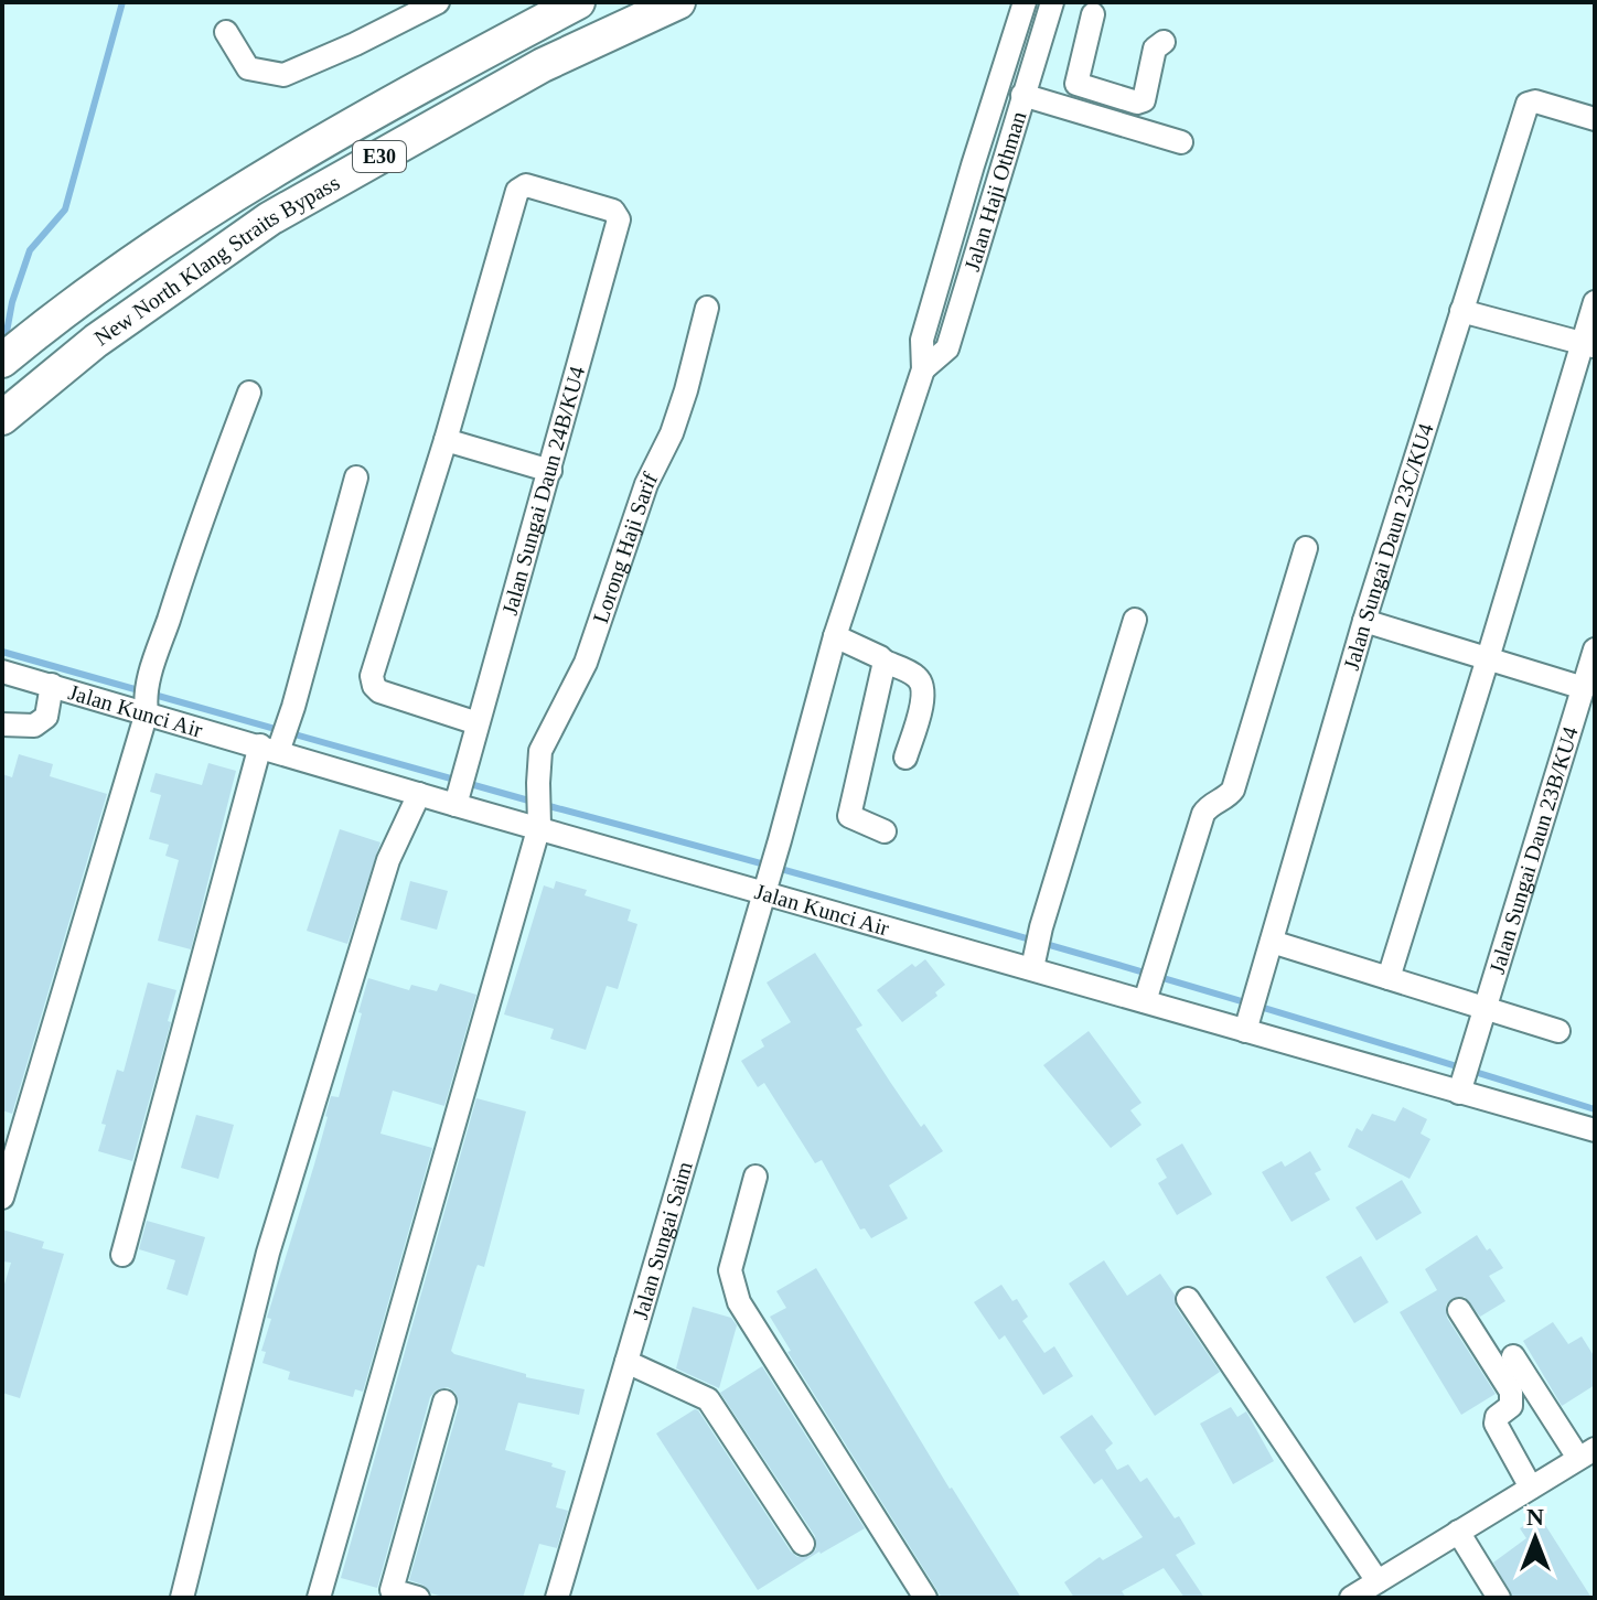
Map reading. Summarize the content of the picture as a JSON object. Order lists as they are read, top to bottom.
{
  "streets": {
    "highway": ["E30", "New North Klang Straits Bypass"],
    "street": [
      "Jalan Haji Othman",
      "Jalan Sungai Daun 24B/KU4",
      "Jalan Sungai Daun 23C/KU4",
      "Lorong Haji Sarif",
      "Jalan Kunci Air",
      "Jalan Sungai Daun 23B/KU4",
      "Jalan Sungai Saim"
    ]
  },
  "crossings": [
    ["Jalan Haji Othman", "Jalan Sungai Saim"],
    ["Jalan Sungai Daun 24B/KU4", "Jalan Kunci Air"],
    ["Jalan Sungai Daun 23C/KU4", "Jalan Kunci Air"],
    ["Lorong Haji Sarif", "Jalan Kunci Air"],
    ["Jalan Kunci Air", "Jalan Sungai Daun 23B/KU4"],
    ["Jalan Kunci Air", "Jalan Sungai Saim"]
  ],
  "north": "top"
}
